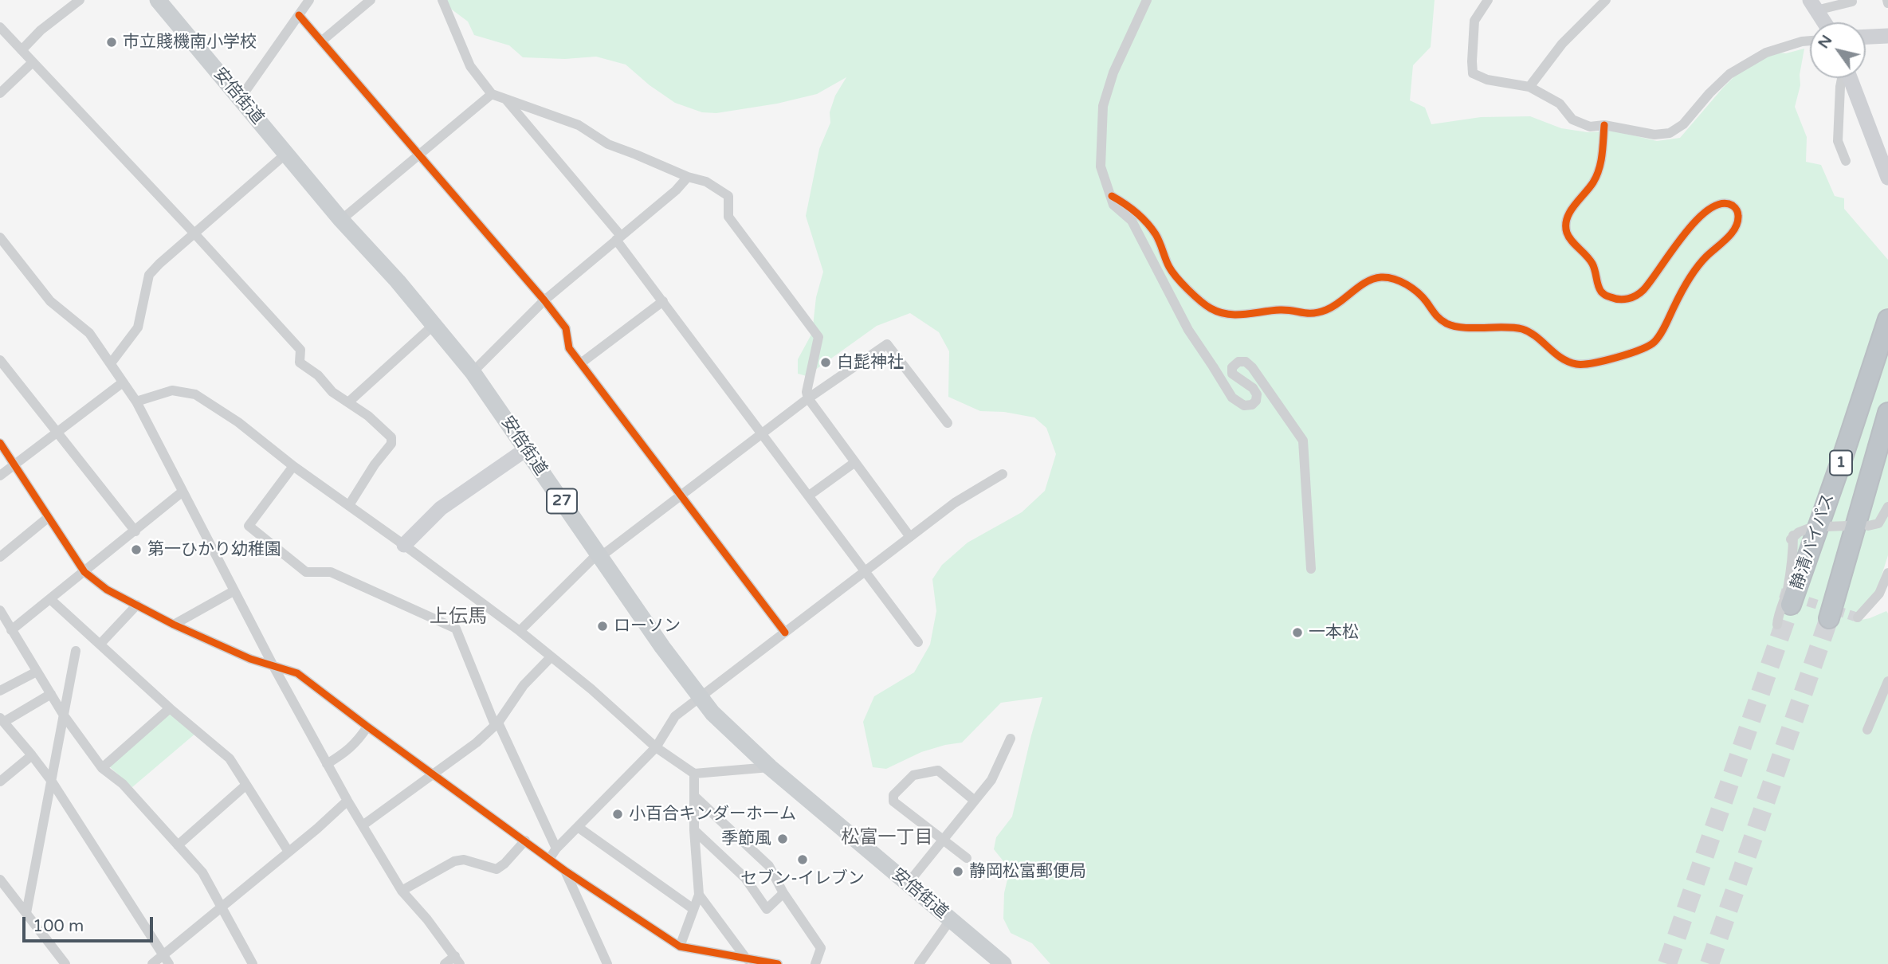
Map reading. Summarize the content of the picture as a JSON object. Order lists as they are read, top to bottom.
{
  "streets": {
    "highway": ["1", "静清バイパス"],
    "main road": ["安倍街道", "27"]
  },
  "districts": ["上伝馬", "松富一丁目"],
  "places": [
    "市立賤機南小学校",
    "白髭神社",
    "第一ひかり幼稚園",
    "ローソン",
    "一本松",
    "小百合キンダーホーム",
    "季節風",
    "セブン-イレブン",
    "静岡松富郵便局"
  ],
  "scale_bar": "100 m",
  "north": "top left"
}
